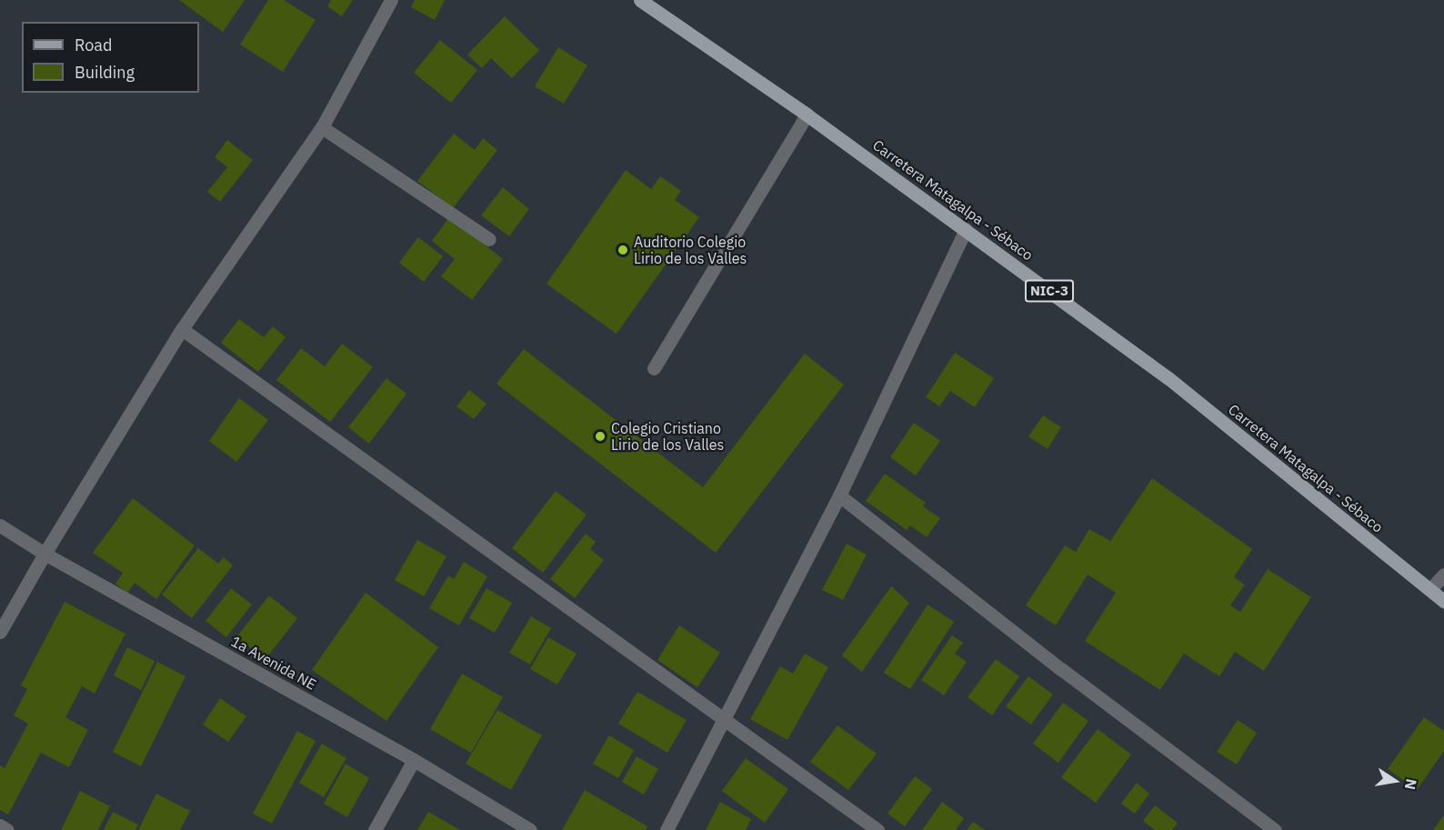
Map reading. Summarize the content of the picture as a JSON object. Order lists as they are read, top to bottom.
{
  "streets": {
    "main road": ["Carretera Matagalpa - Sébaco", "NIC-3"],
    "street": ["1a Avenida NE"]
  },
  "places": ["Auditorio Colegio Lirio de los Valles", "Colegio Cristiano Lirio de los Valles"],
  "legend": ["Road", "Building"],
  "north": "right"
}
